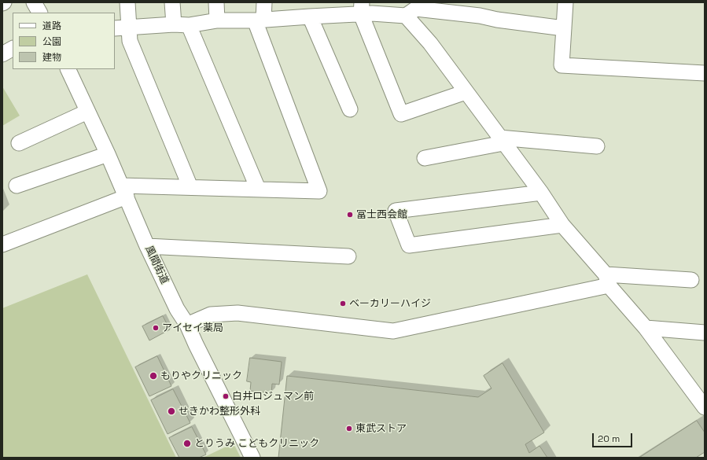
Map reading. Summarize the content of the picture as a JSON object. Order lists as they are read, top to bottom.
{
  "streets": {
    "street": ["風間街道"]
  },
  "places": [
    "冨士西会館",
    "ベーカリーハイジ",
    "アイセイ薬局",
    "もりやクリニック",
    "白井ロジュマン前",
    "せきかわ整形外科",
    "東武ストア",
    "とりうみ こどもクリニック"
  ],
  "legend": ["道路", "公園", "建物"],
  "scale_bar": "20 m"
}
